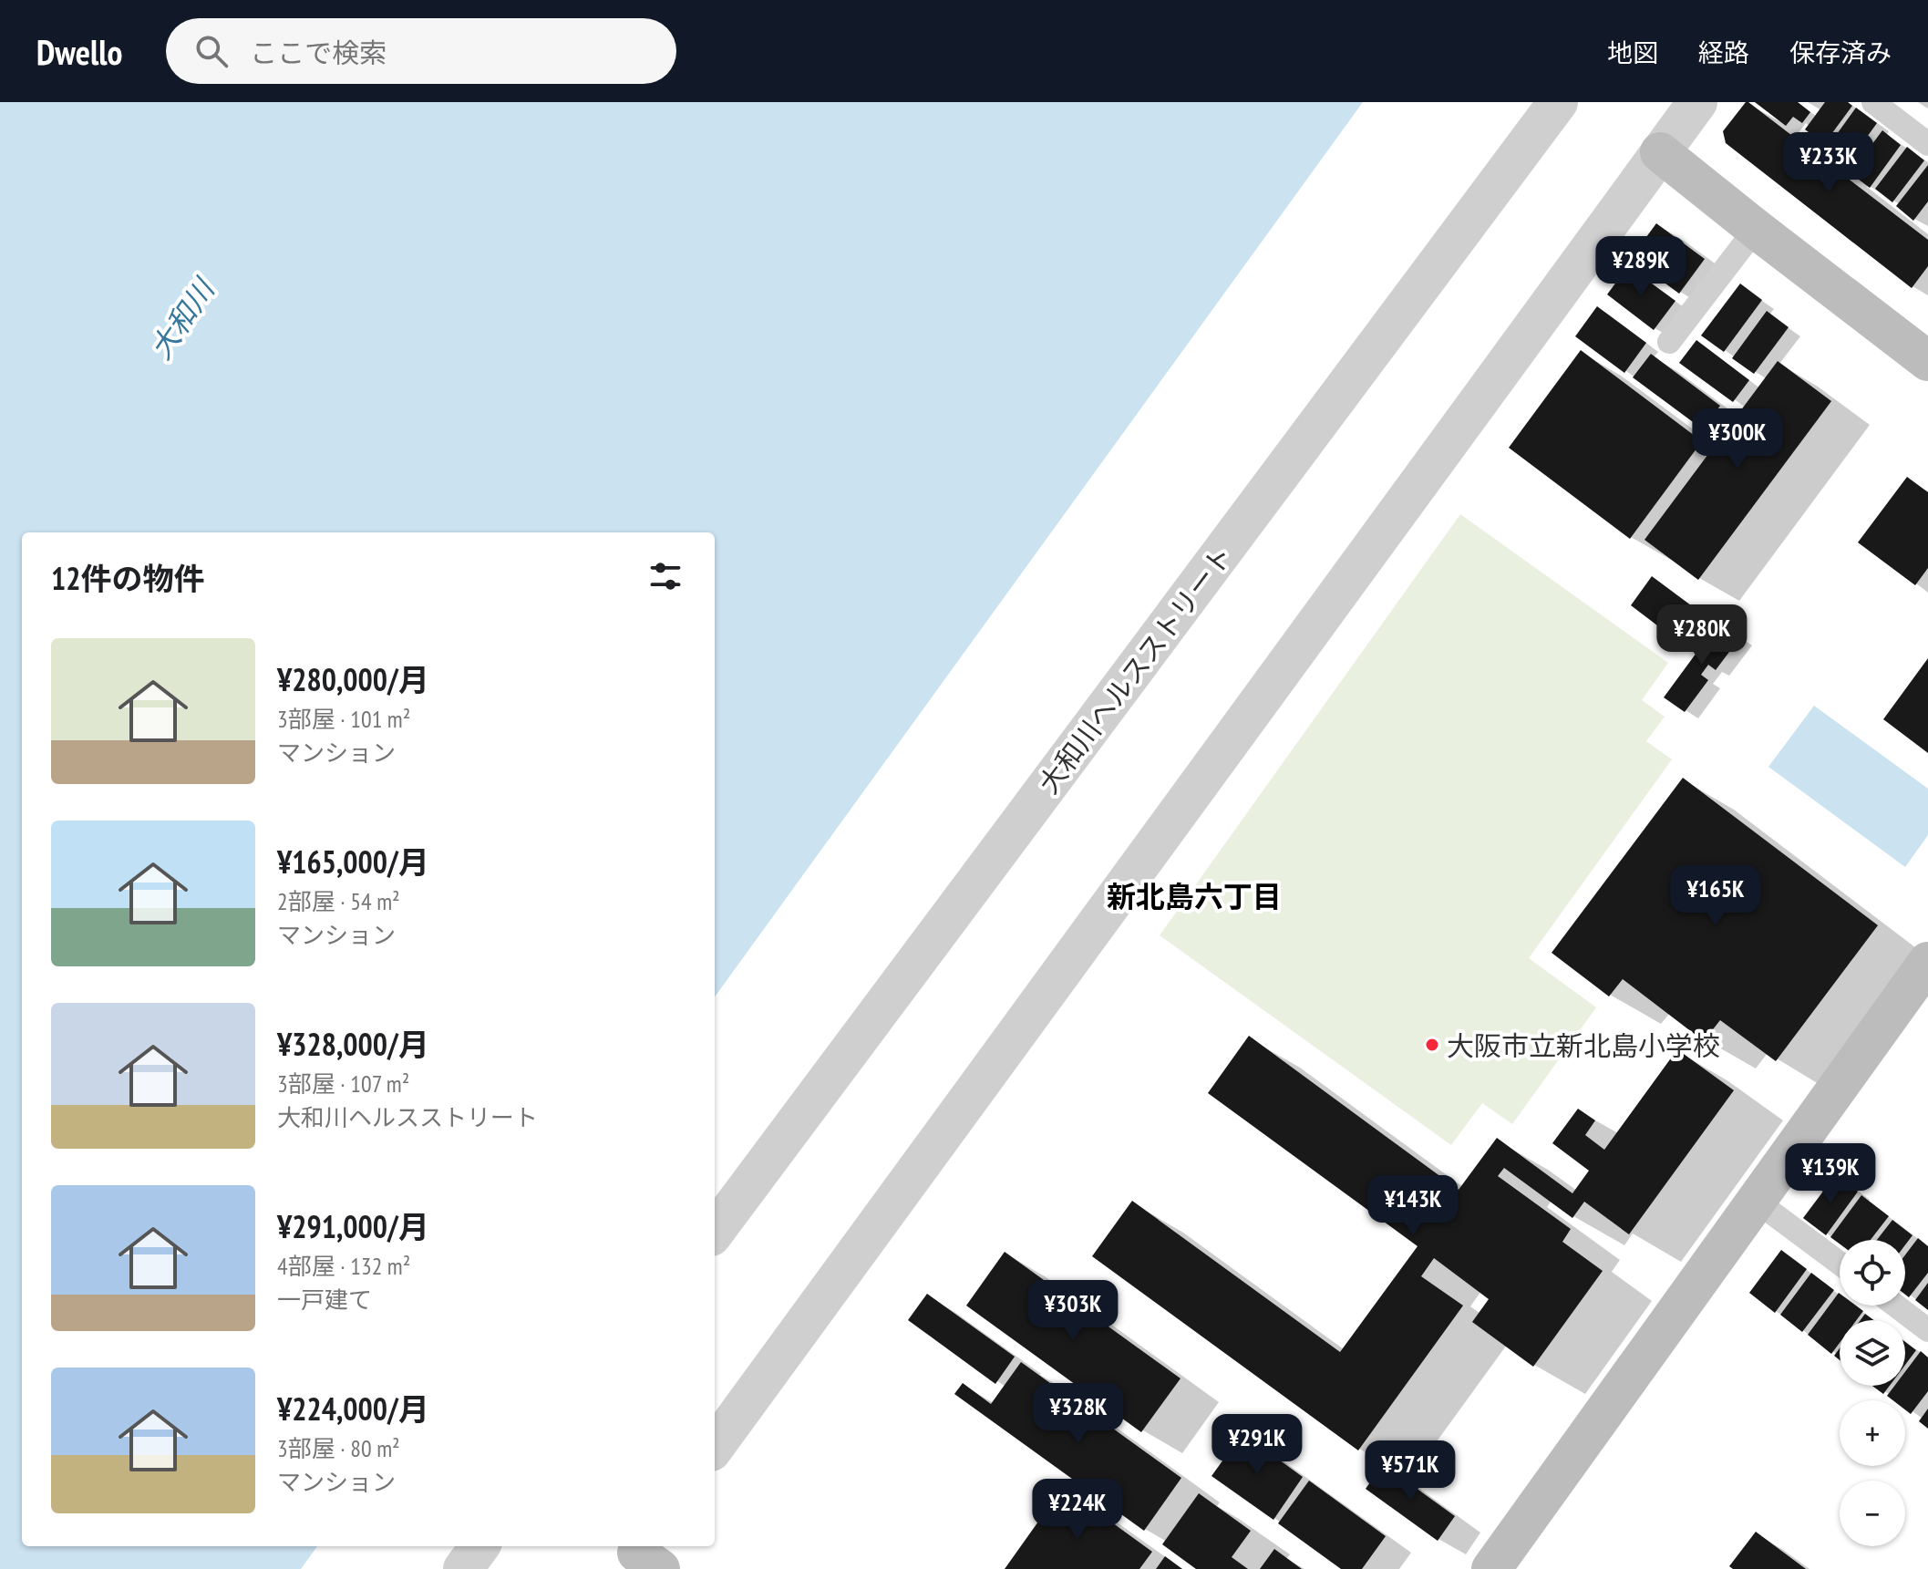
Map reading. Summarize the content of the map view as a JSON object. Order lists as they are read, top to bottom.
{
  "streets": {
    "street": ["大和川ヘルスストリート"]
  },
  "districts": ["新北島六丁目"],
  "water": ["大和川"],
  "places": ["大阪市立新北島小学校"],
  "page": {
    "header": "Dwello",
    "search": "ここで検索",
    "nav": ["地図", "経路", "保存済み"],
    "price": [
      "¥233K",
      "¥289K",
      "¥300K",
      "¥280K",
      "¥165K",
      "¥139K",
      "¥143K",
      "¥303K",
      "¥328K",
      "¥291K",
      "¥571K",
      "¥224K"
    ],
    "heading": "12件の物件",
    "list": [
      {
        "name": "¥280,000/月",
        "note": "3部屋 · 101 m² · マンション"
      },
      {
        "name": "¥165,000/月",
        "note": "2部屋 · 54 m² · マンション"
      },
      {
        "name": "¥328,000/月",
        "note": "3部屋 · 107 m² · 大和川ヘルスストリート"
      },
      {
        "name": "¥291,000/月",
        "note": "4部屋 · 132 m² · 一戸建て"
      },
      {
        "name": "¥224,000/月",
        "note": "3部屋 · 80 m² · マンション"
      }
    ],
    "map_buttons": ["+", "−"]
  }
}
